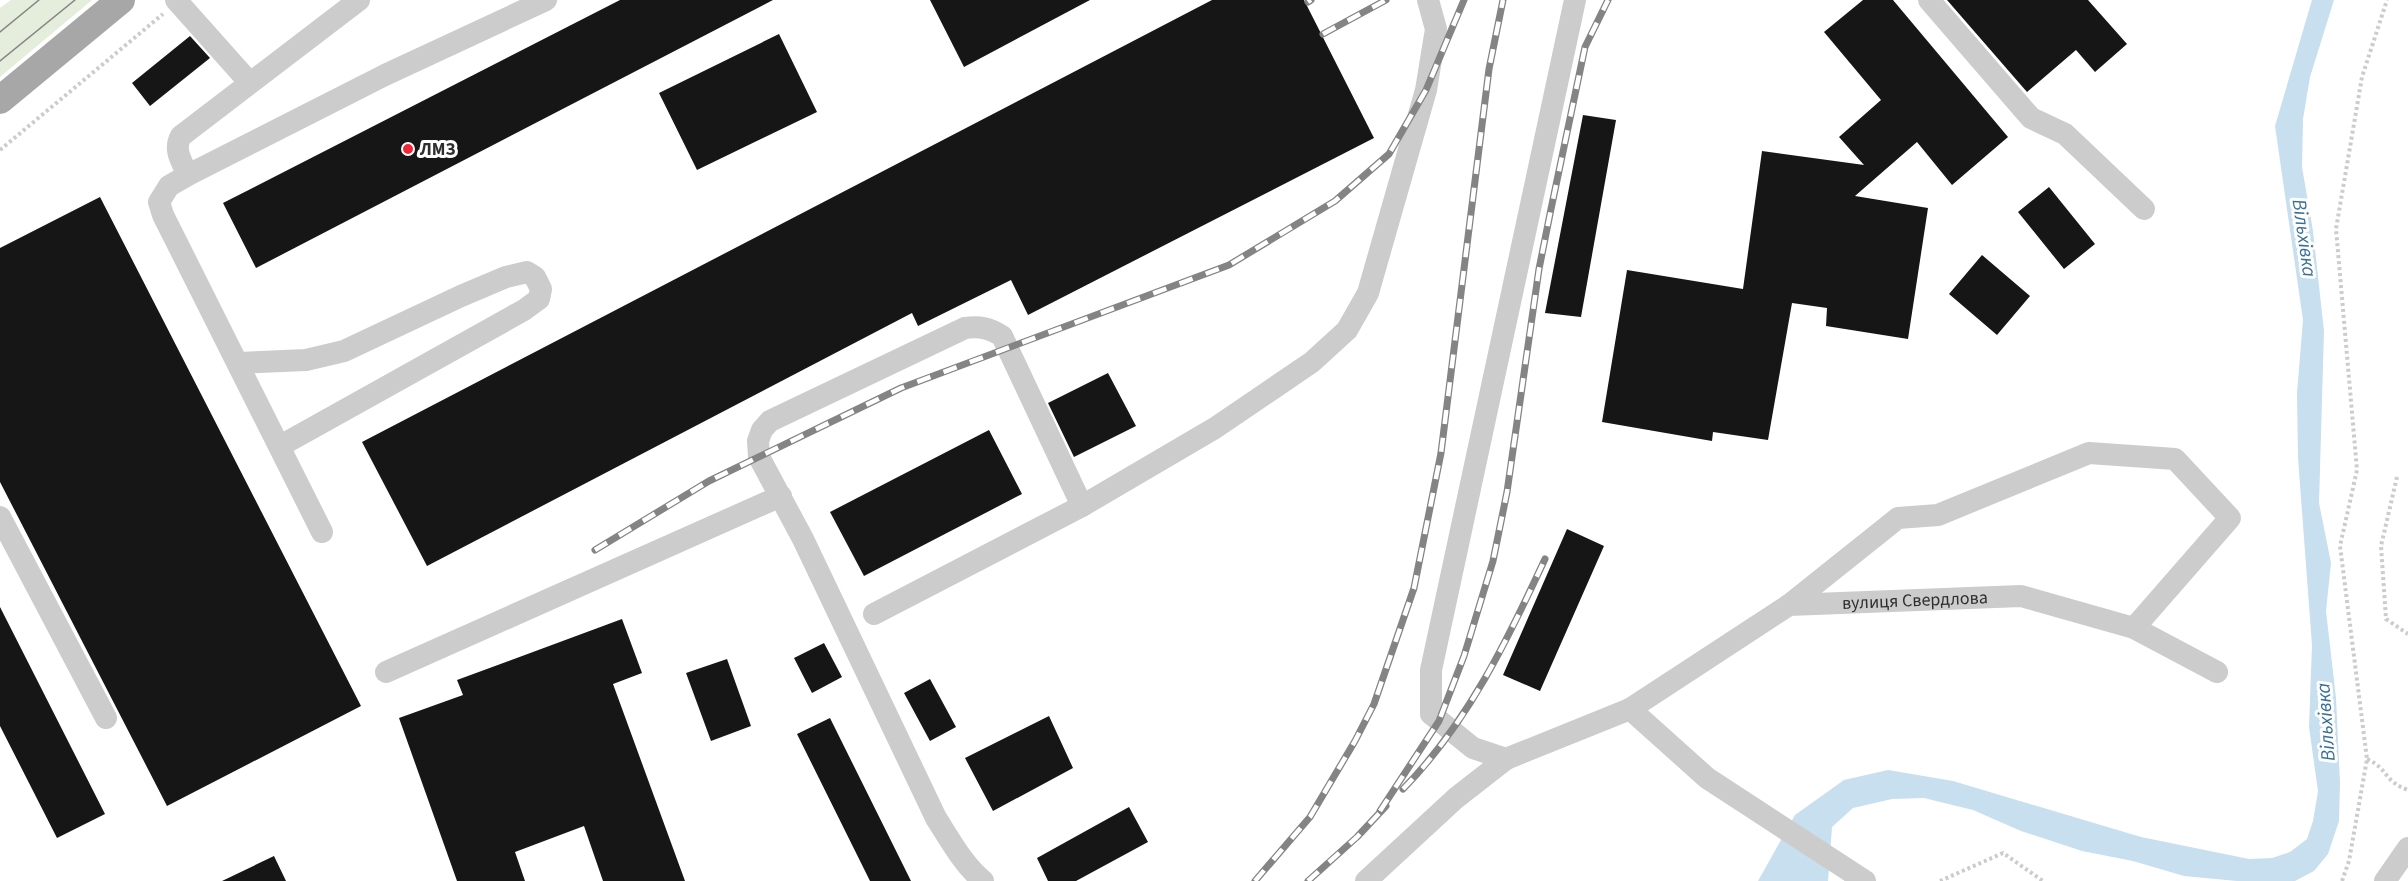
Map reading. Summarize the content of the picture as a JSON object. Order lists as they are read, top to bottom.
{
  "streets": {
    "street": ["вулиця Свердлова"]
  },
  "water": ["Вільхівка"],
  "places": ["ЛМЗ"]
}
